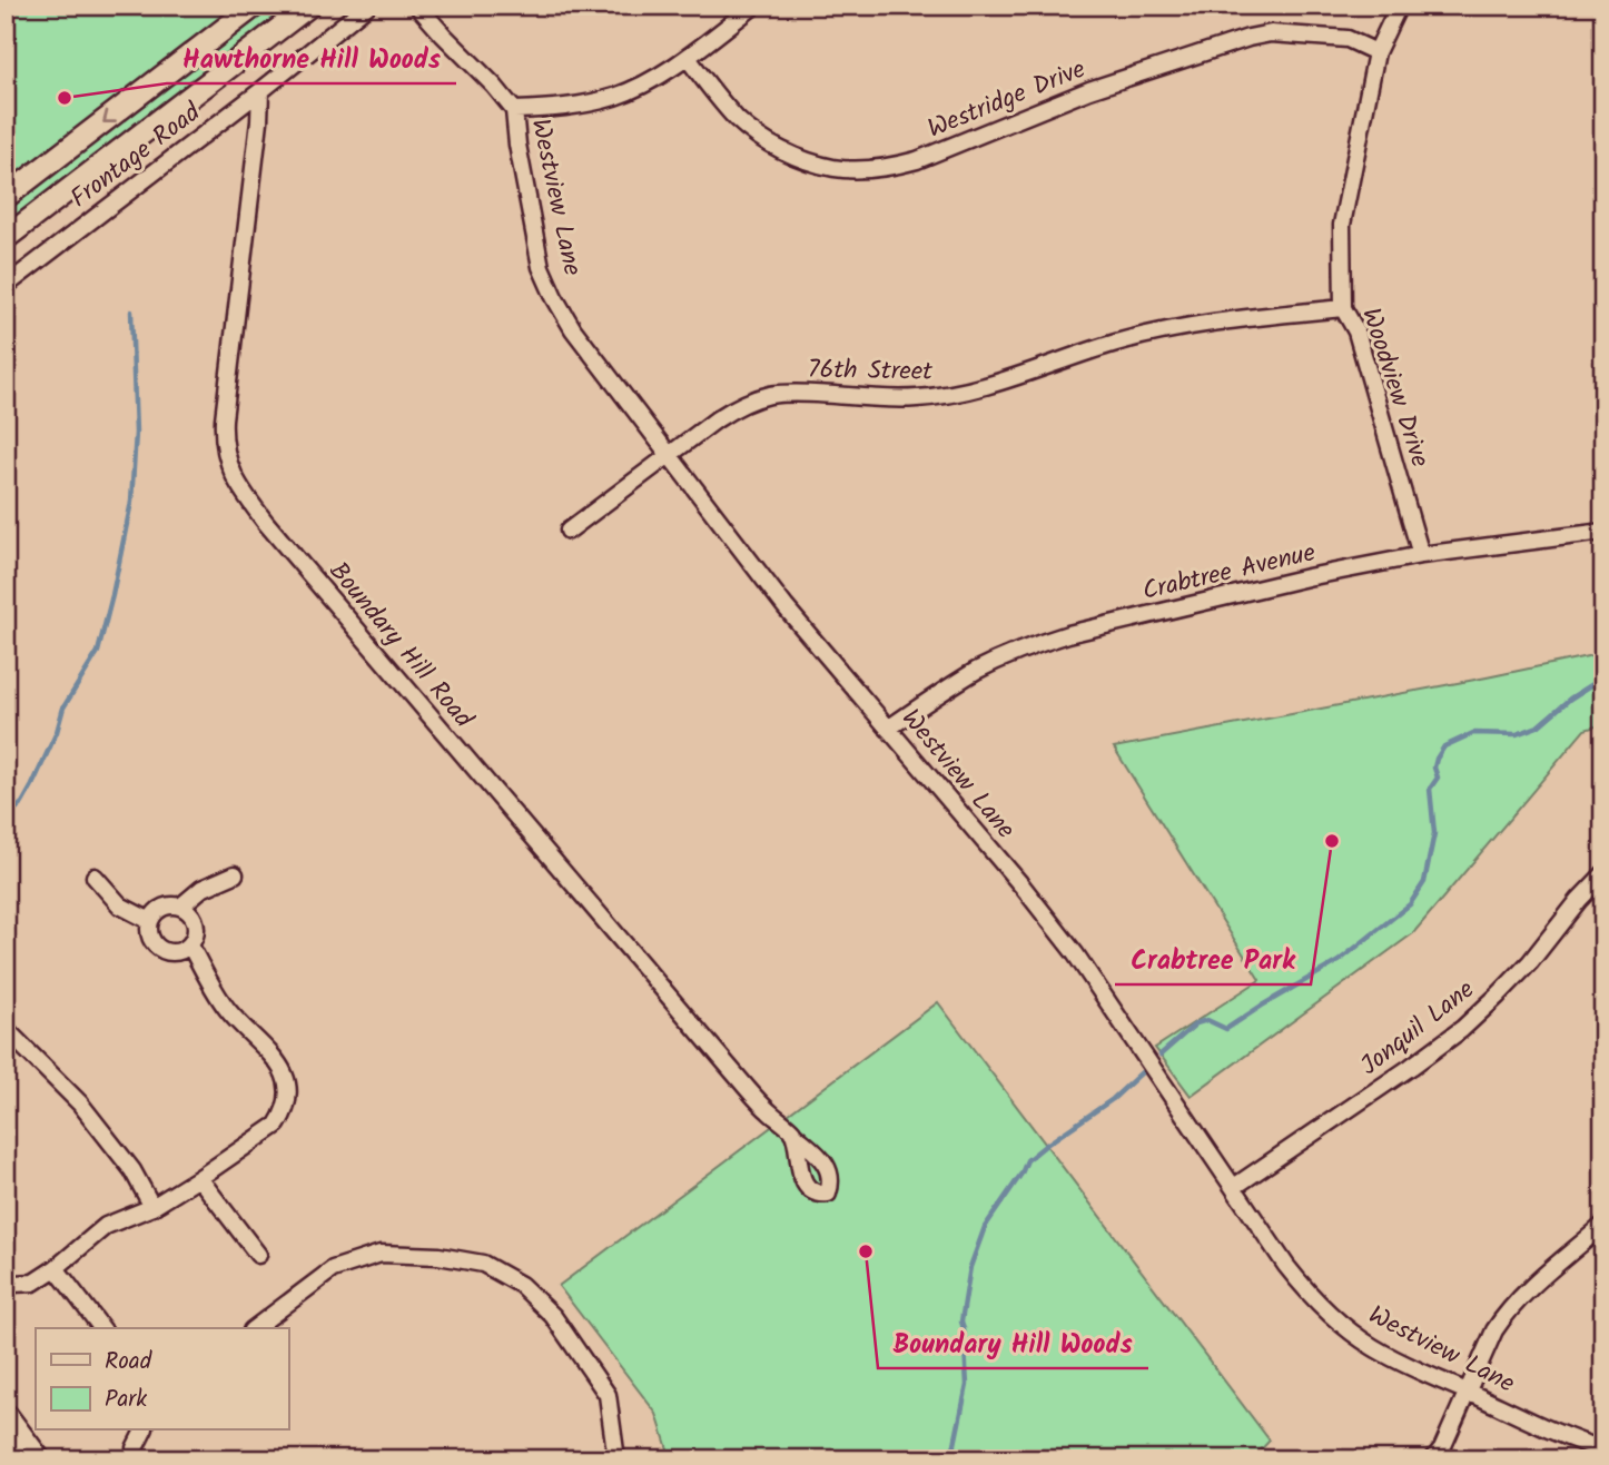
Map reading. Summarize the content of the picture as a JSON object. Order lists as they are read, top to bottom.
{
  "streets": {
    "street": [
      "Westridge Drive",
      "Frontage Road",
      "Westview Lane",
      "76th Street",
      "Woodview Drive",
      "Crabtree Avenue",
      "Boundary Hill Road",
      "Jonquil Lane"
    ]
  },
  "crossings": [
    ["Westridge Drive", "Woodview Drive"],
    ["Frontage Road", "Boundary Hill Road"],
    ["Westview Lane", "76th Street"],
    ["Westview Lane", "Crabtree Avenue"],
    ["Westview Lane", "Jonquil Lane"],
    ["76th Street", "Woodview Drive"],
    ["Woodview Drive", "Crabtree Avenue"]
  ],
  "places": ["Hawthorne Hill Woods", "Crabtree Park", "Boundary Hill Woods"],
  "legend": ["Road", "Park"]
}
